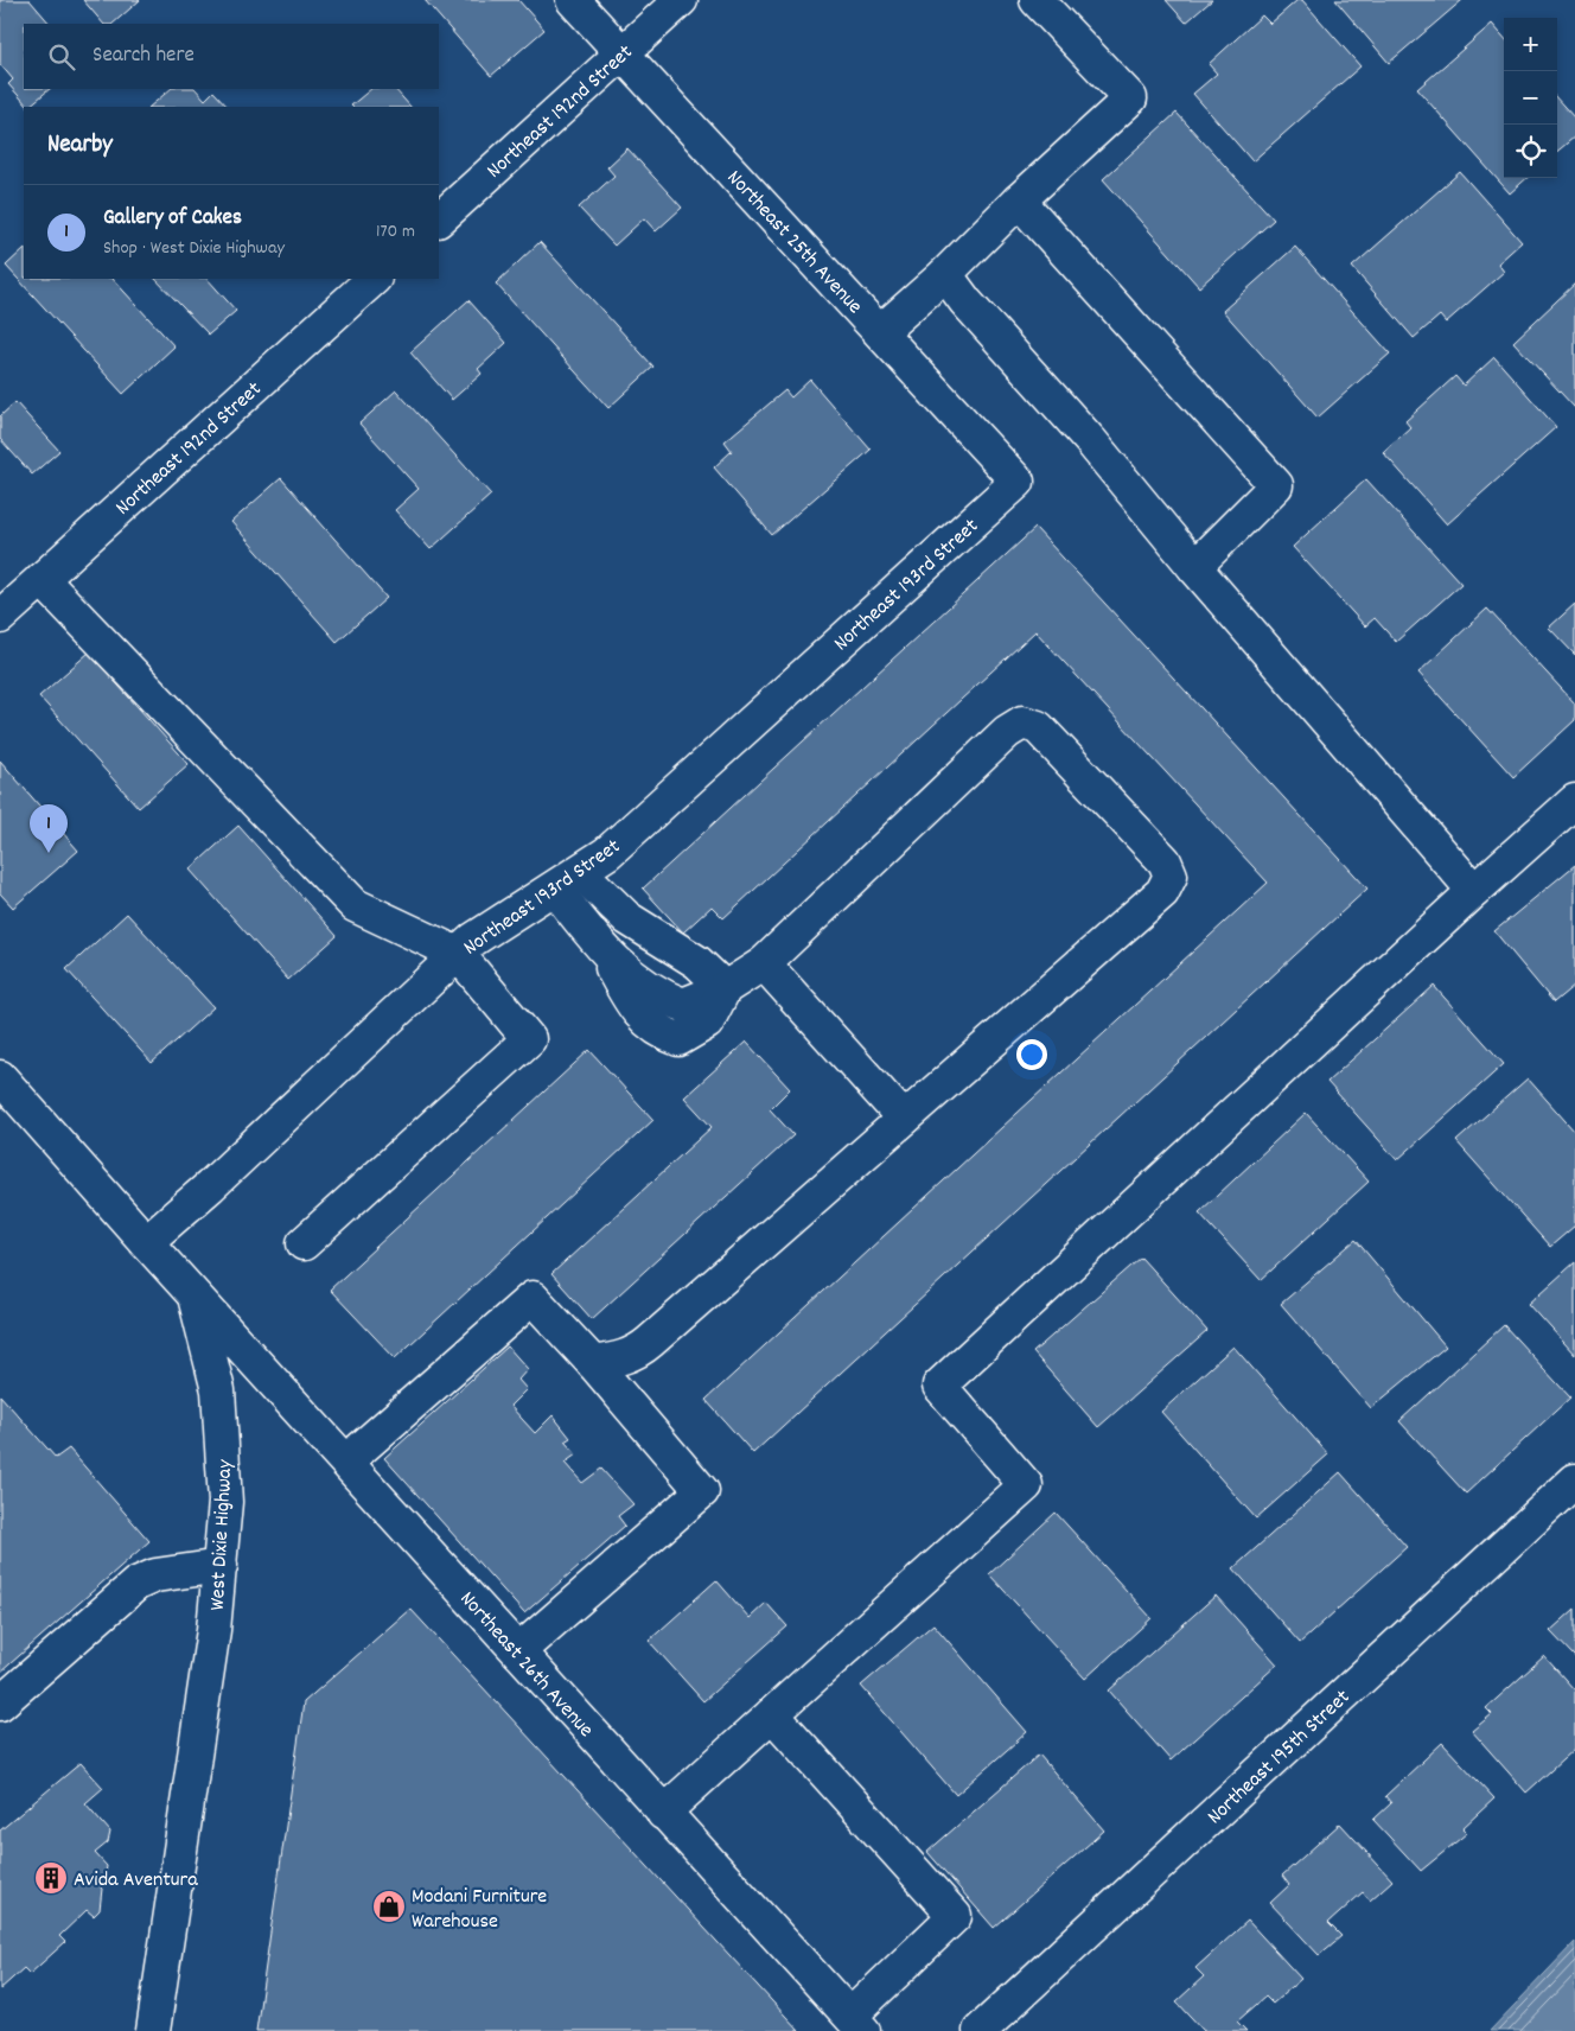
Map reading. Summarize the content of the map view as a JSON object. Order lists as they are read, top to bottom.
{
  "streets": {
    "street": [
      "Northeast 192nd Street",
      "Northeast 25th Avenue",
      "Northeast 193rd Street",
      "West Dixie Highway",
      "Northeast 26th Avenue",
      "Northeast 195th Street"
    ]
  },
  "crossings": [
    ["Northeast 192nd Street", "Northeast 25th Avenue"],
    ["Northeast 25th Avenue", "Northeast 193rd Street"],
    ["Northeast 193rd Street", "West Dixie Highway"],
    ["West Dixie Highway", "Northeast 26th Avenue"]
  ],
  "places": {
    "building": ["Avida Aventura"],
    "shop": ["Modani Furniture Warehouse"]
  },
  "page": {
    "map_buttons": ["+", "−"],
    "search": "Search here",
    "heading": "Nearby",
    "list": [
      {
        "mark": "1",
        "name": "Gallery of Cakes",
        "note": "Shop · West Dixie Highway",
        "value": "170 m"
      }
    ],
    "pins": "1"
  }
}
